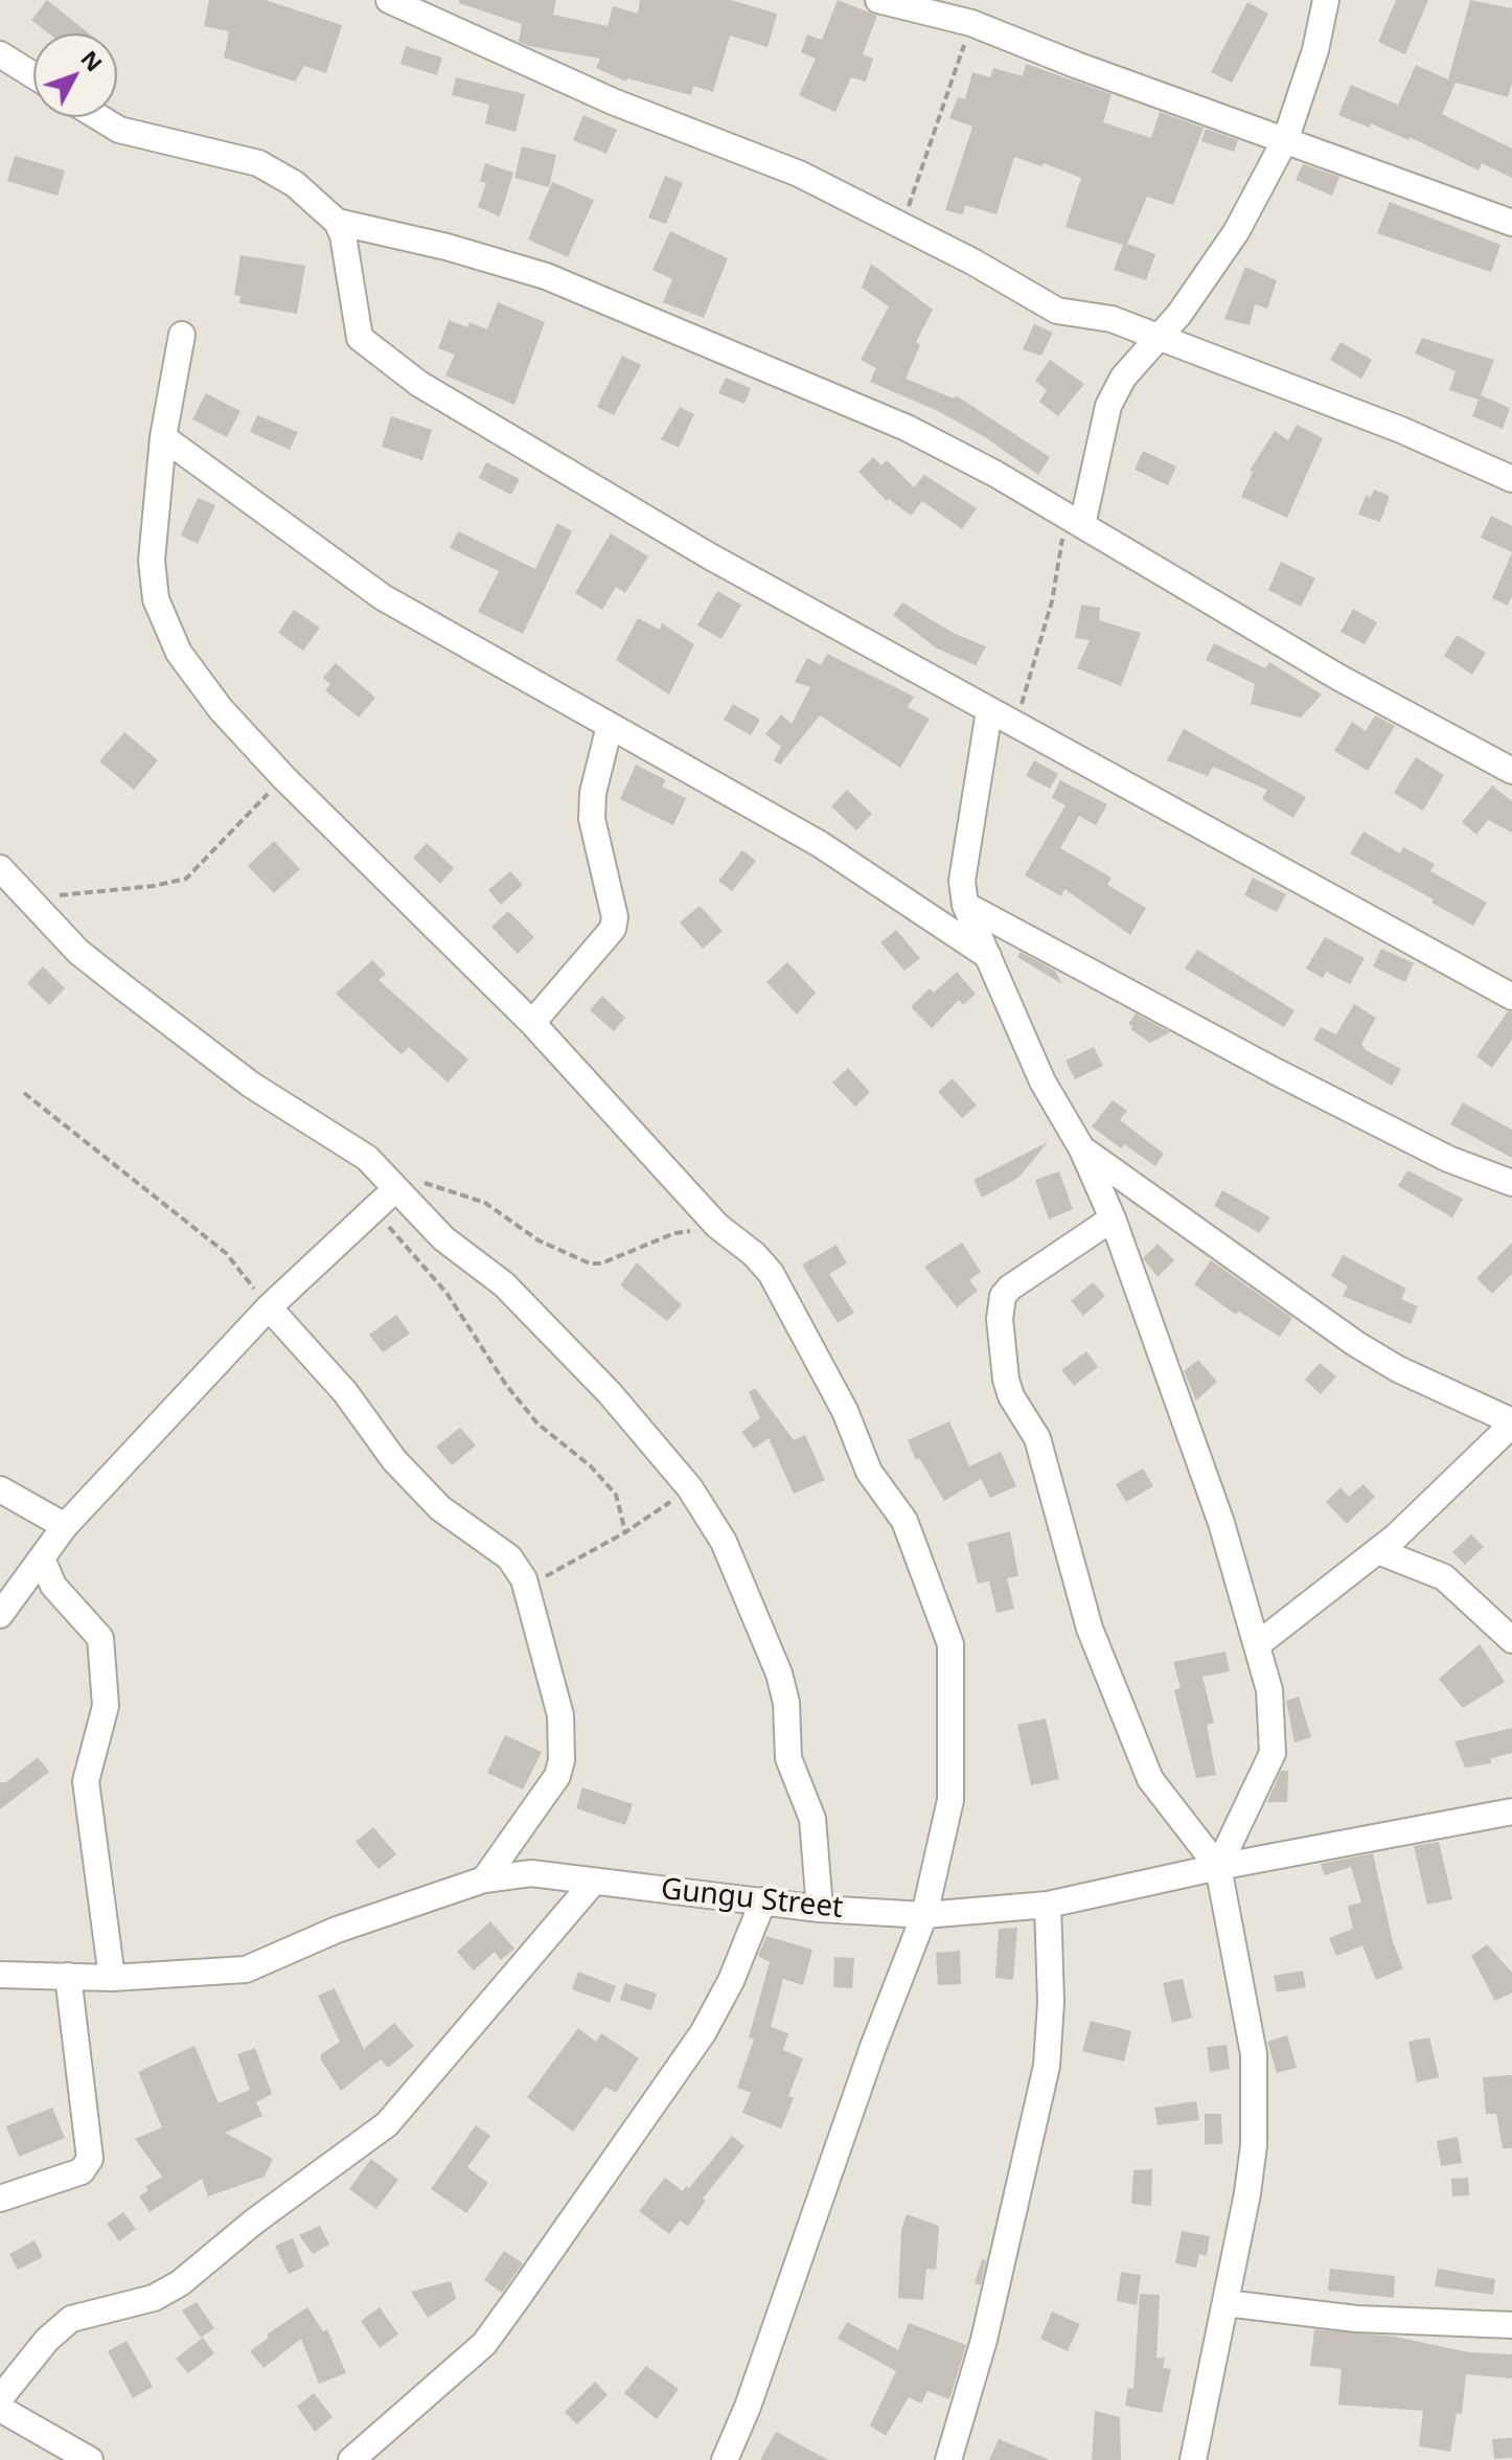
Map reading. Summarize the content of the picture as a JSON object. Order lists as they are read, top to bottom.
{
  "streets": {
    "street": ["Gungu Street"]
  },
  "north": "top right"
}
